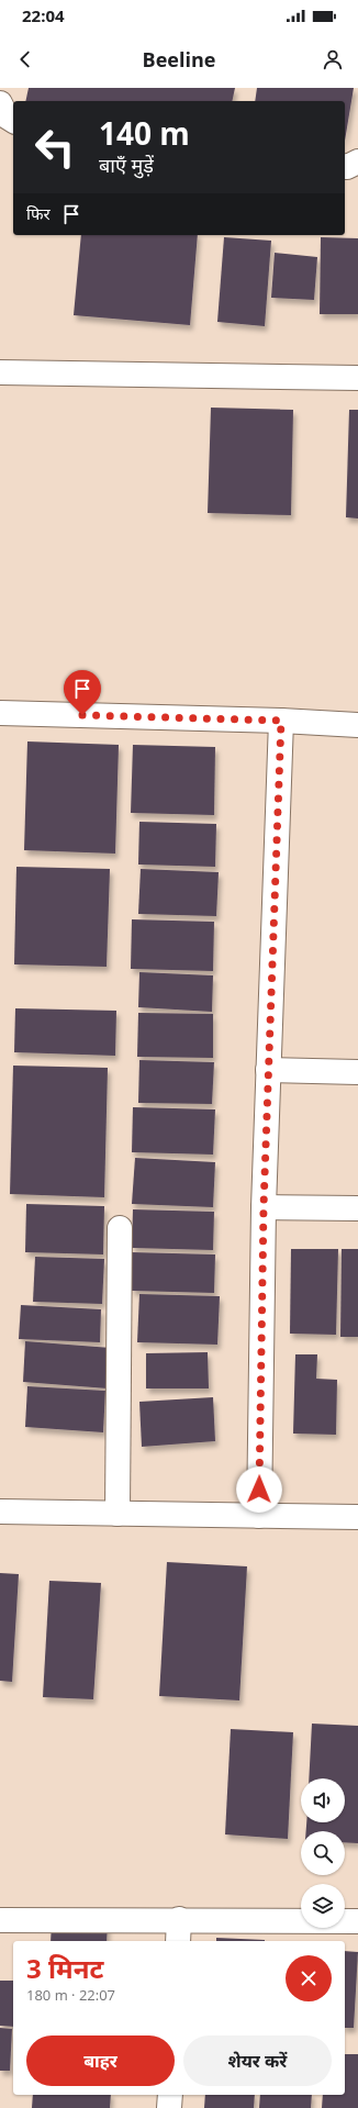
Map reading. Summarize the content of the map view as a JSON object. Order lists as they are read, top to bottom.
{
  "page": {
    "status": "22:04",
    "header": "Beeline",
    "turn": ["140 m", "बाएँ मुड़ें"],
    "then": "फिर",
    "heading": ["3 मिनट", "180 m · 22:07"],
    "buttons": ["बाहर", "शेयर करें"]
  }
}
